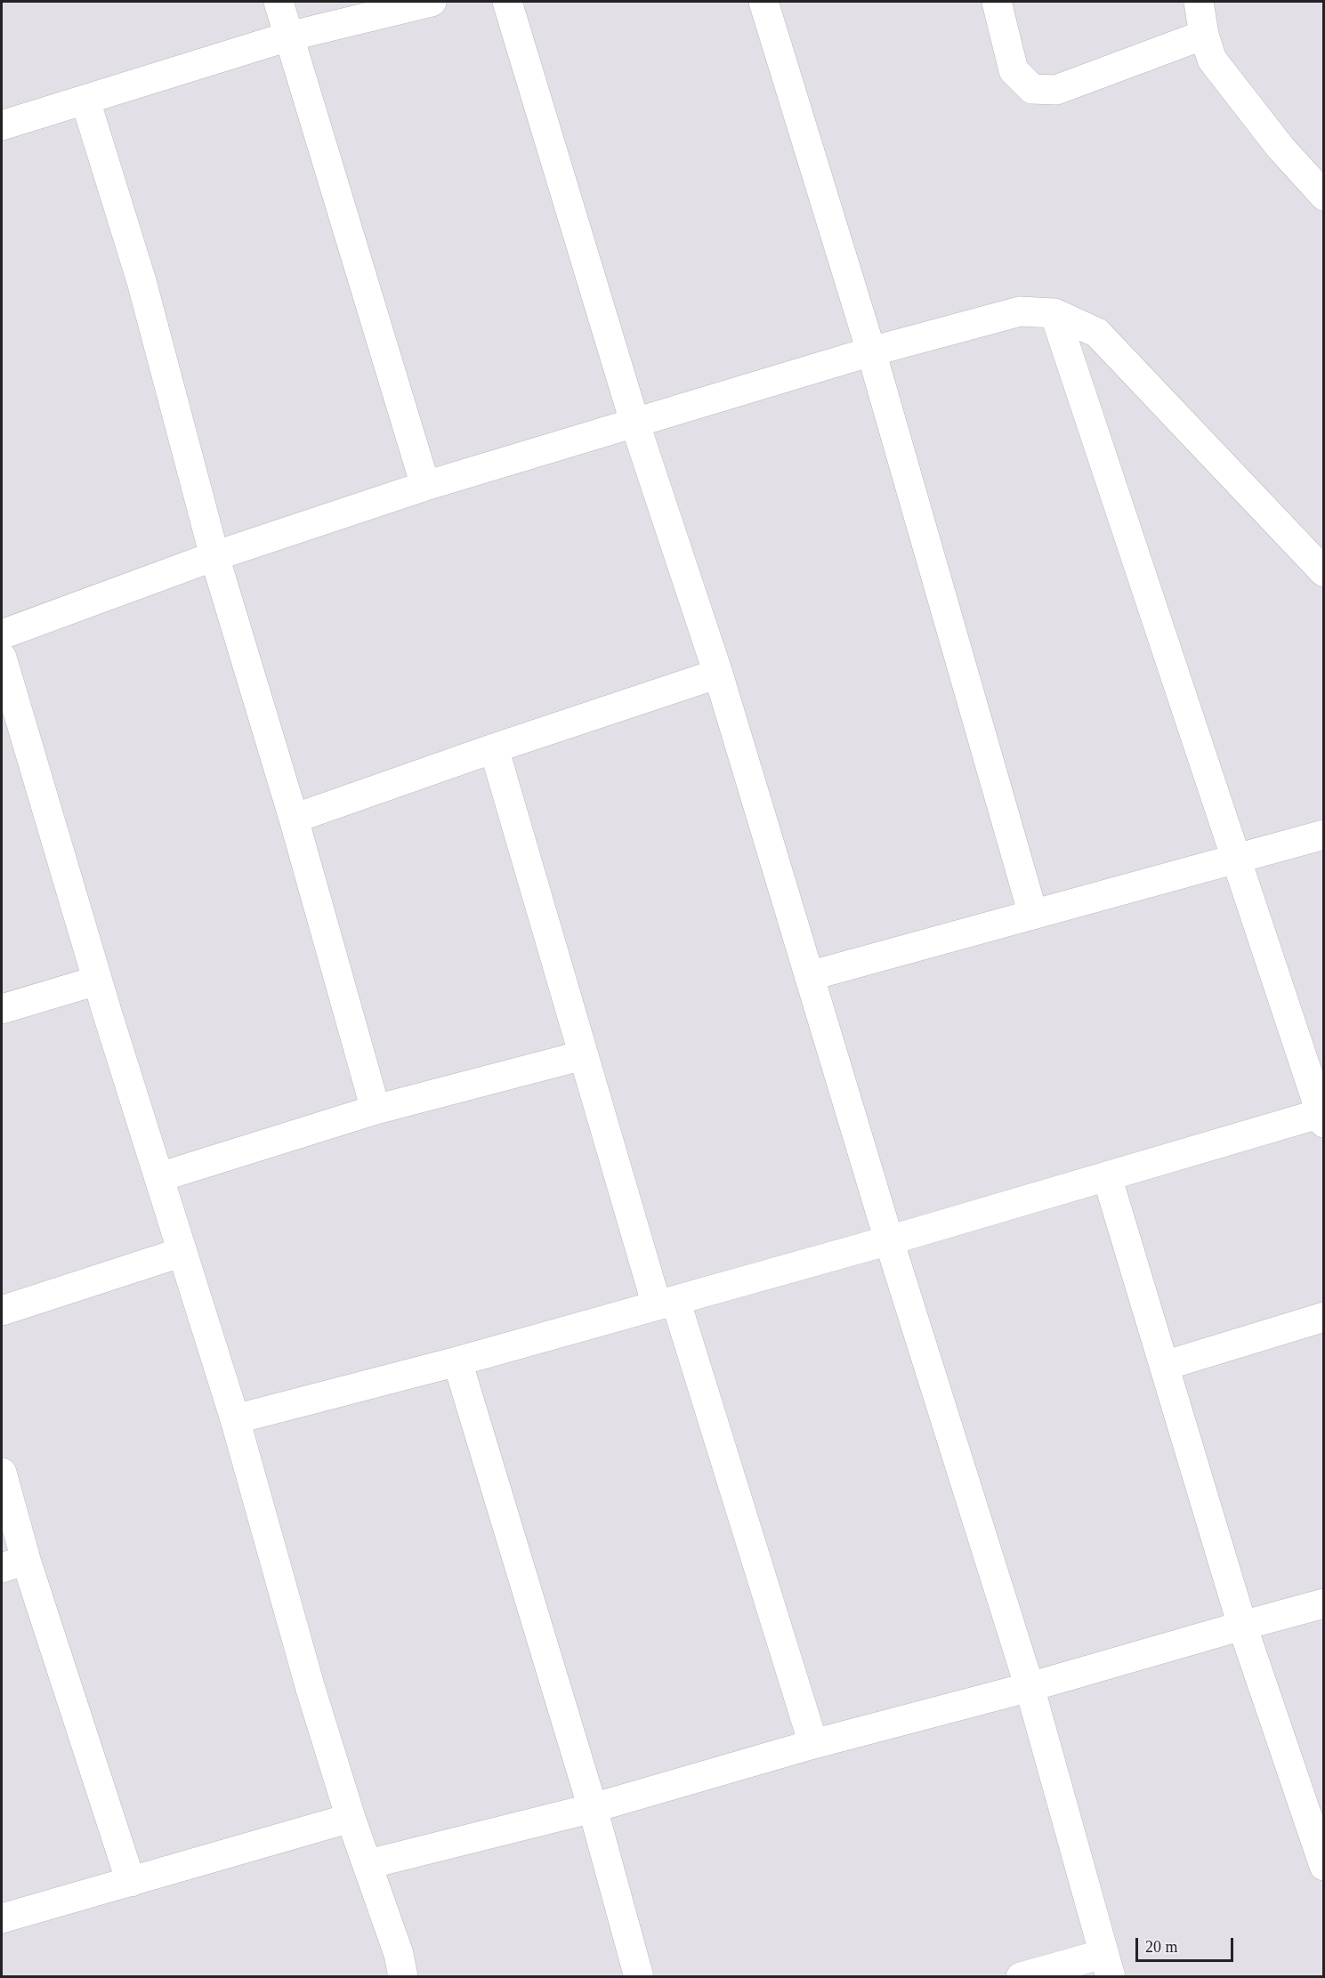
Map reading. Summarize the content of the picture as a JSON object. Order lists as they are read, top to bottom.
{
  "scale_bar": "20 m"
}
